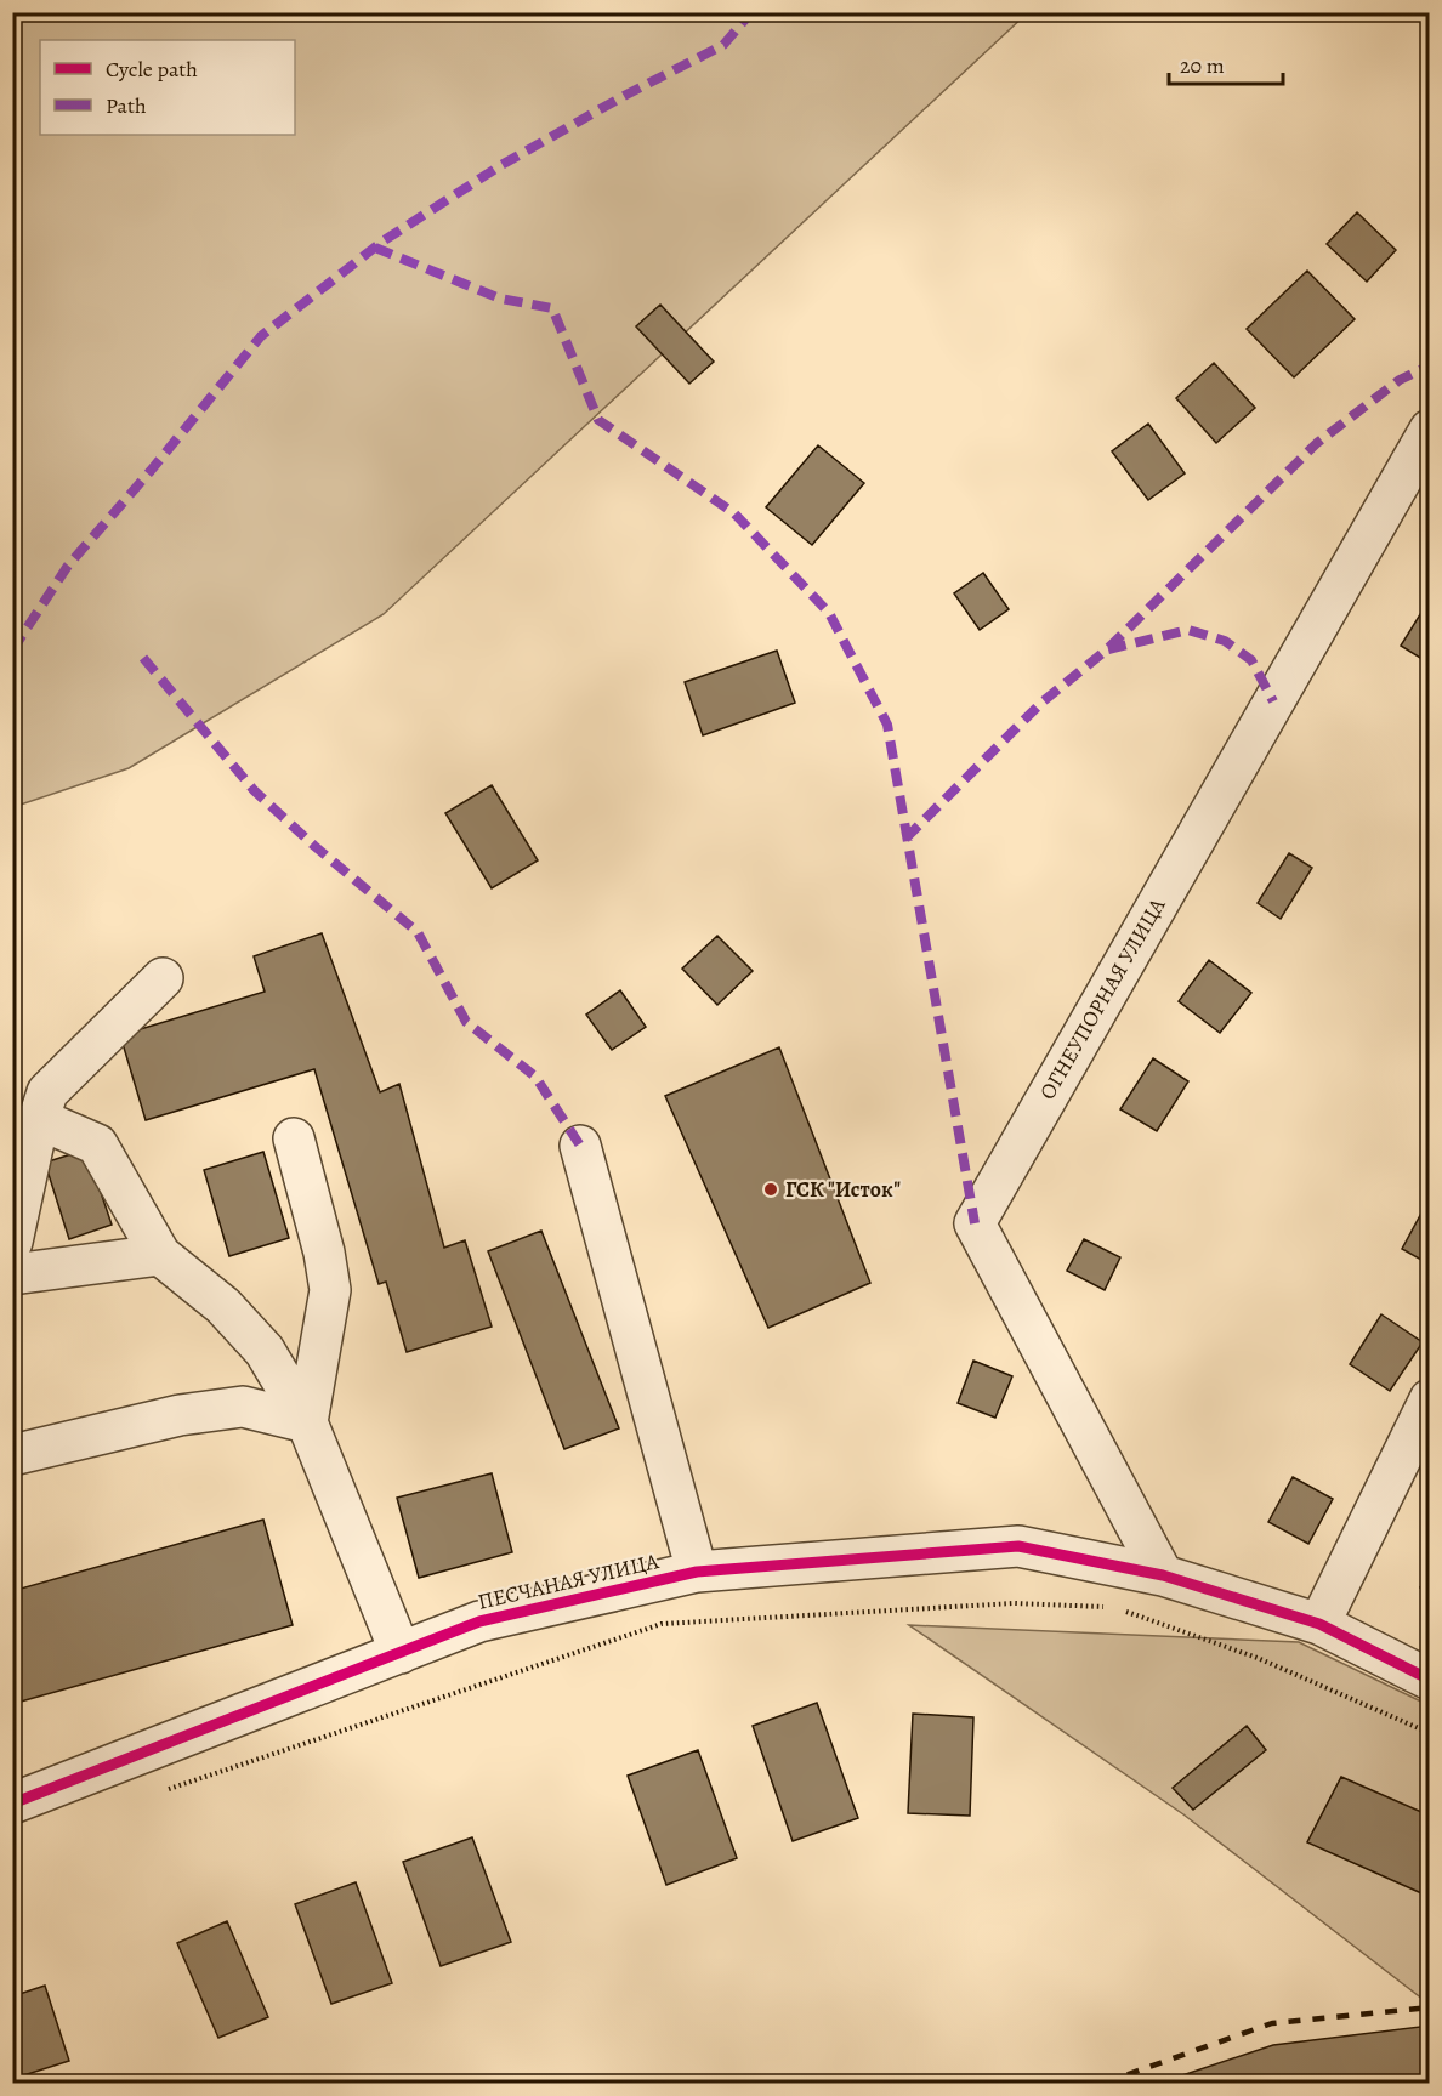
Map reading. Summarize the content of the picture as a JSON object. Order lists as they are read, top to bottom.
{
  "streets": {
    "street": ["ОГНЕУПОРНАЯ УЛИЦА", "ПЕСЧАНАЯ УЛИЦА"]
  },
  "crossings": [
    ["ОГНЕУПОРНАЯ УЛИЦА", "ПЕСЧАНАЯ УЛИЦА"]
  ],
  "places": ["ГСК \"Исток\""],
  "legend": ["Cycle path", "Path"],
  "scale_bar": "20 m"
}
